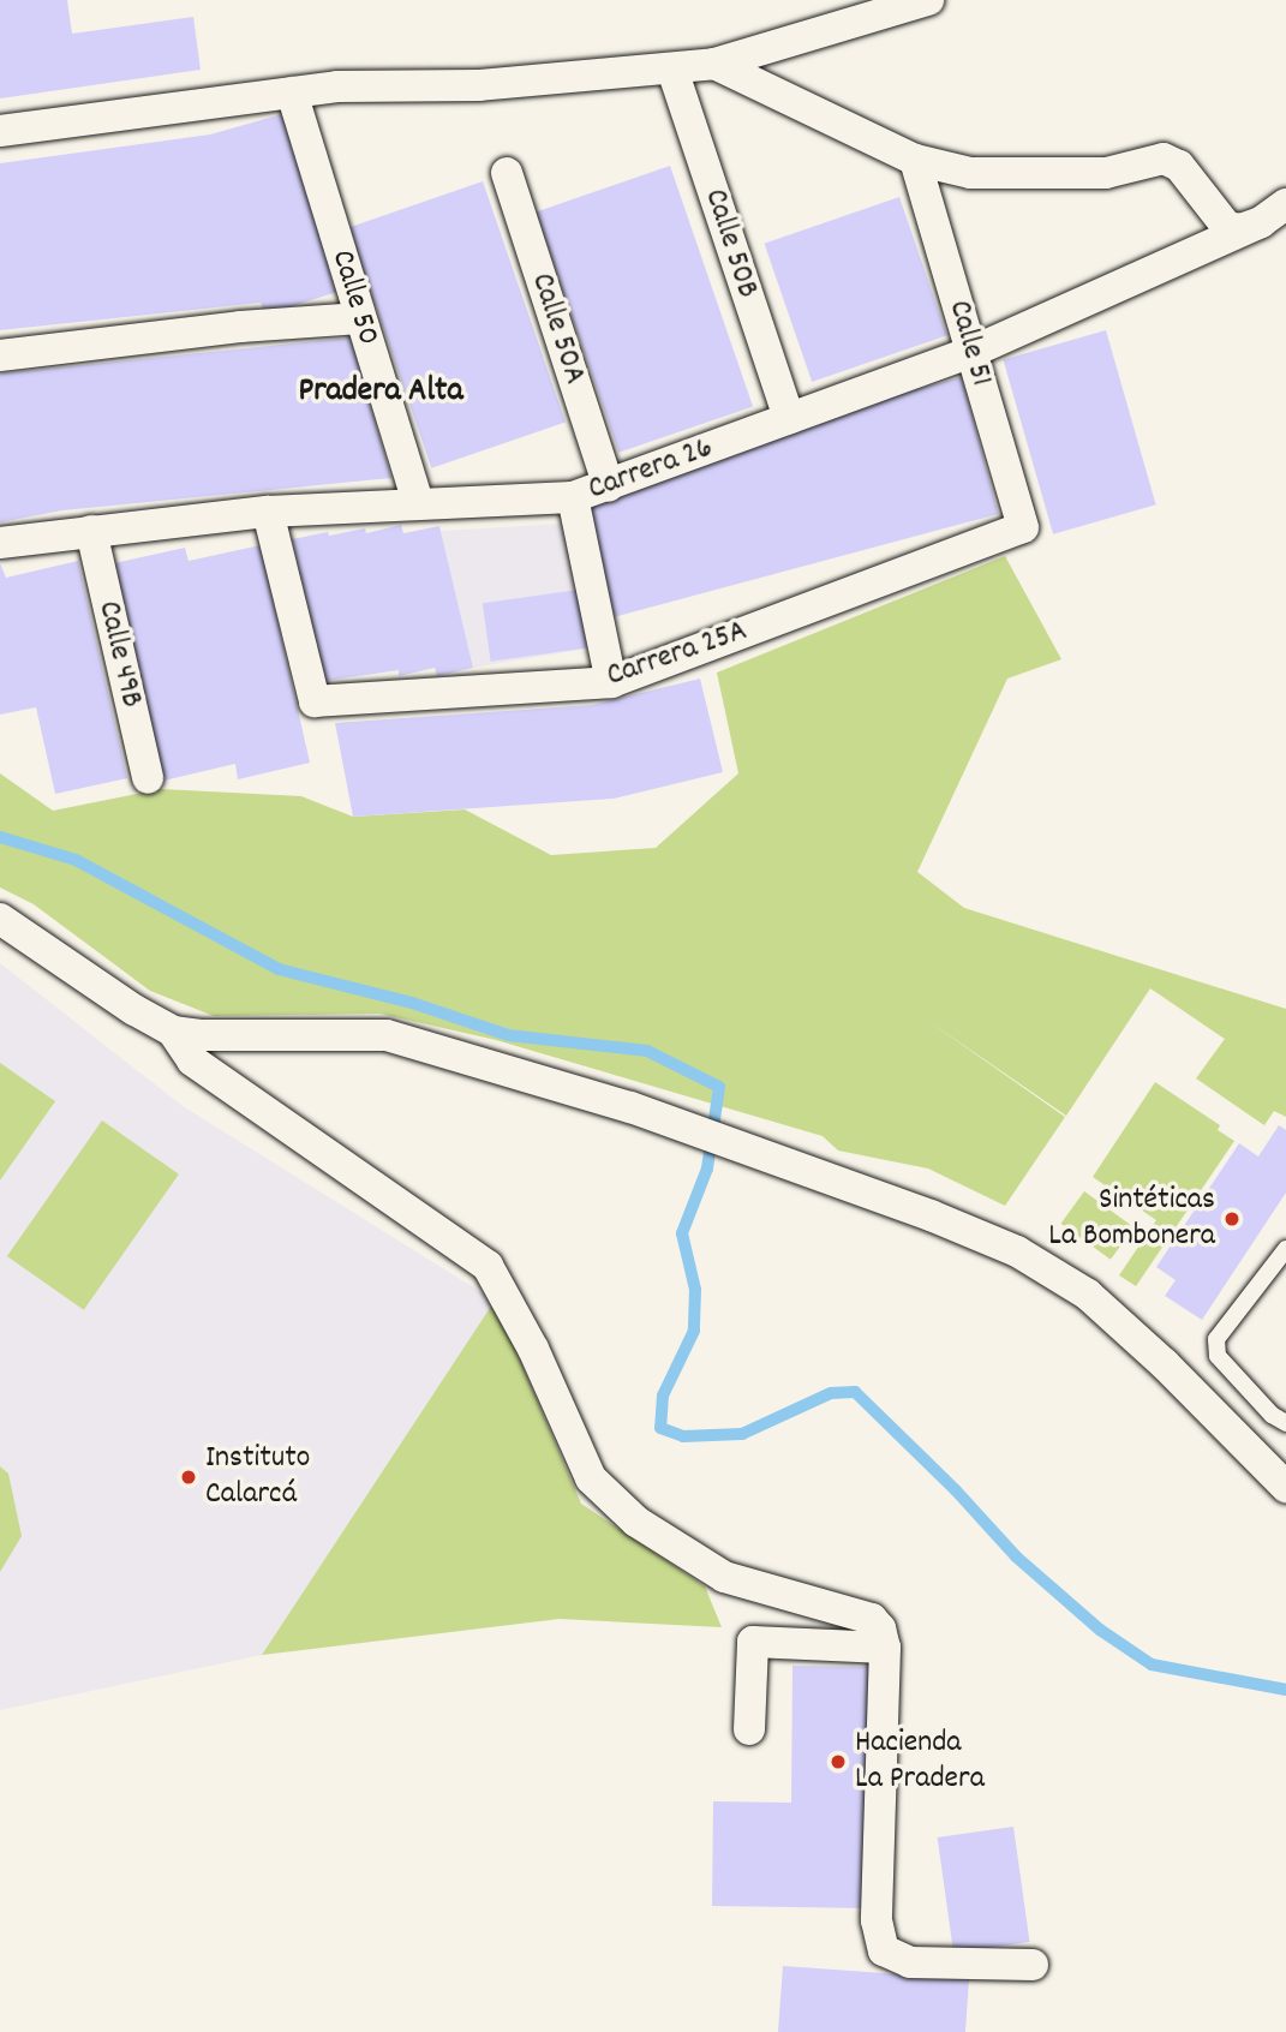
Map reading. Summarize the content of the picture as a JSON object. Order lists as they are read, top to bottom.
{
  "streets": {
    "street": [
      "Calle 50B",
      "Calle 50",
      "Calle 50A",
      "Calle 51",
      "Carrera 26",
      "Calle 49B",
      "Carrera 25A"
    ]
  },
  "crossings": [
    ["Calle 50B", "Carrera 26"],
    ["Calle 50", "Carrera 26"],
    ["Calle 50A", "Carrera 26"],
    ["Calle 51", "Carrera 26"],
    ["Calle 51", "Carrera 25A"],
    ["Carrera 26", "Calle 49B"],
    ["Carrera 26", "Carrera 25A"]
  ],
  "districts": ["Pradera Alta"],
  "places": ["Sintéticas La Bombonera", "Instituto Calarcá", "Hacienda La Pradera"]
}
